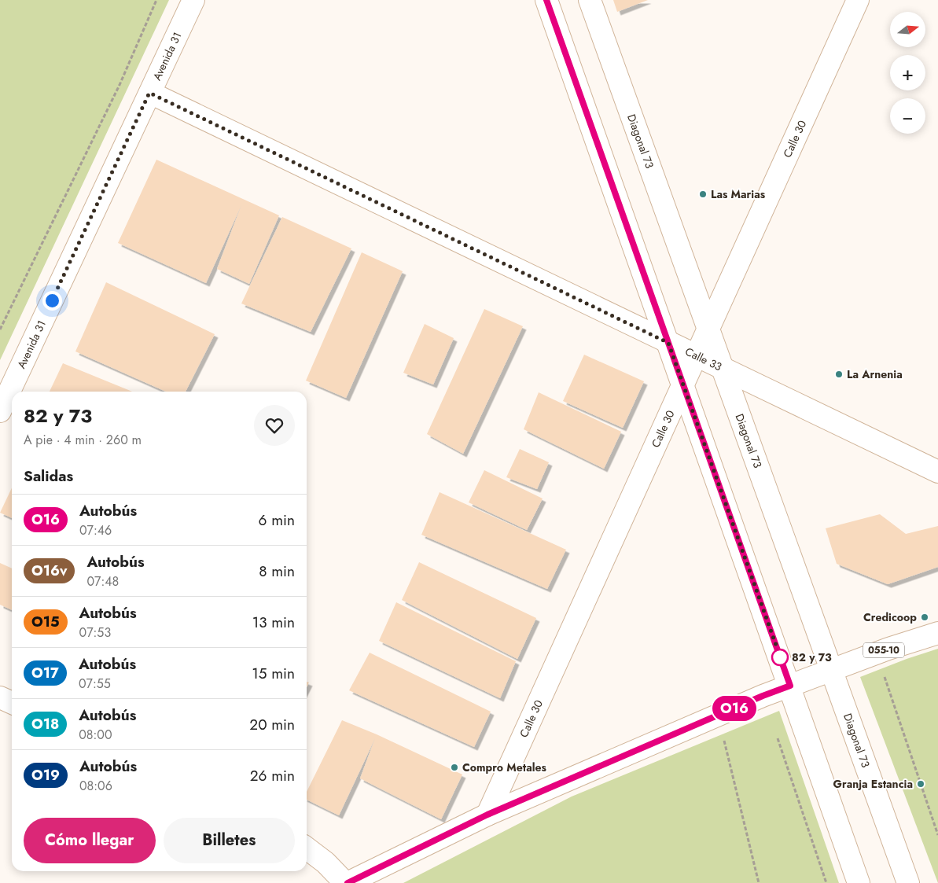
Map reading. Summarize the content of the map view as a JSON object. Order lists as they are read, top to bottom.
{
  "streets": {
    "main road": [
      "Avenida 31",
      "Calle 30",
      "Diagonal 73",
      "Calle 33",
      "055-10"
    ]
  },
  "crossings": [
    ["Avenida 31", "Calle 33"],
    ["Calle 30", "Diagonal 73"],
    ["Calle 30", "Calle 33"],
    ["Calle 30", "055-10"],
    ["Diagonal 73", "Calle 33"],
    ["Diagonal 73", "055-10"]
  ],
  "places": [
    "Las Marias",
    "La Arnenia",
    "Credicoop",
    "82 y 73",
    "Compro Metales",
    "Granja Estancia"
  ],
  "lines": ["bus line O16"],
  "north": "right",
  "page": {
    "on_map": "O16",
    "map_buttons": ["+", "−"],
    "heading": [
      ["82 y 73", "A pie · 4 min · 260 m"],
      "Salidas"
    ],
    "list": [
      {
        "mark": "O16",
        "name": "Autobús",
        "note": "07:46",
        "value": "6 min"
      },
      {
        "mark": "O16v",
        "name": "Autobús",
        "note": "07:48",
        "value": "8 min"
      },
      {
        "mark": "O15",
        "name": "Autobús",
        "note": "07:53",
        "value": "13 min"
      },
      {
        "mark": "O17",
        "name": "Autobús",
        "note": "07:55",
        "value": "15 min"
      },
      {
        "mark": "O18",
        "name": "Autobús",
        "note": "08:00",
        "value": "20 min"
      },
      {
        "mark": "O19",
        "name": "Autobús",
        "note": "08:06",
        "value": "26 min"
      }
    ],
    "buttons": ["Cómo llegar", "Billetes"]
  }
}
